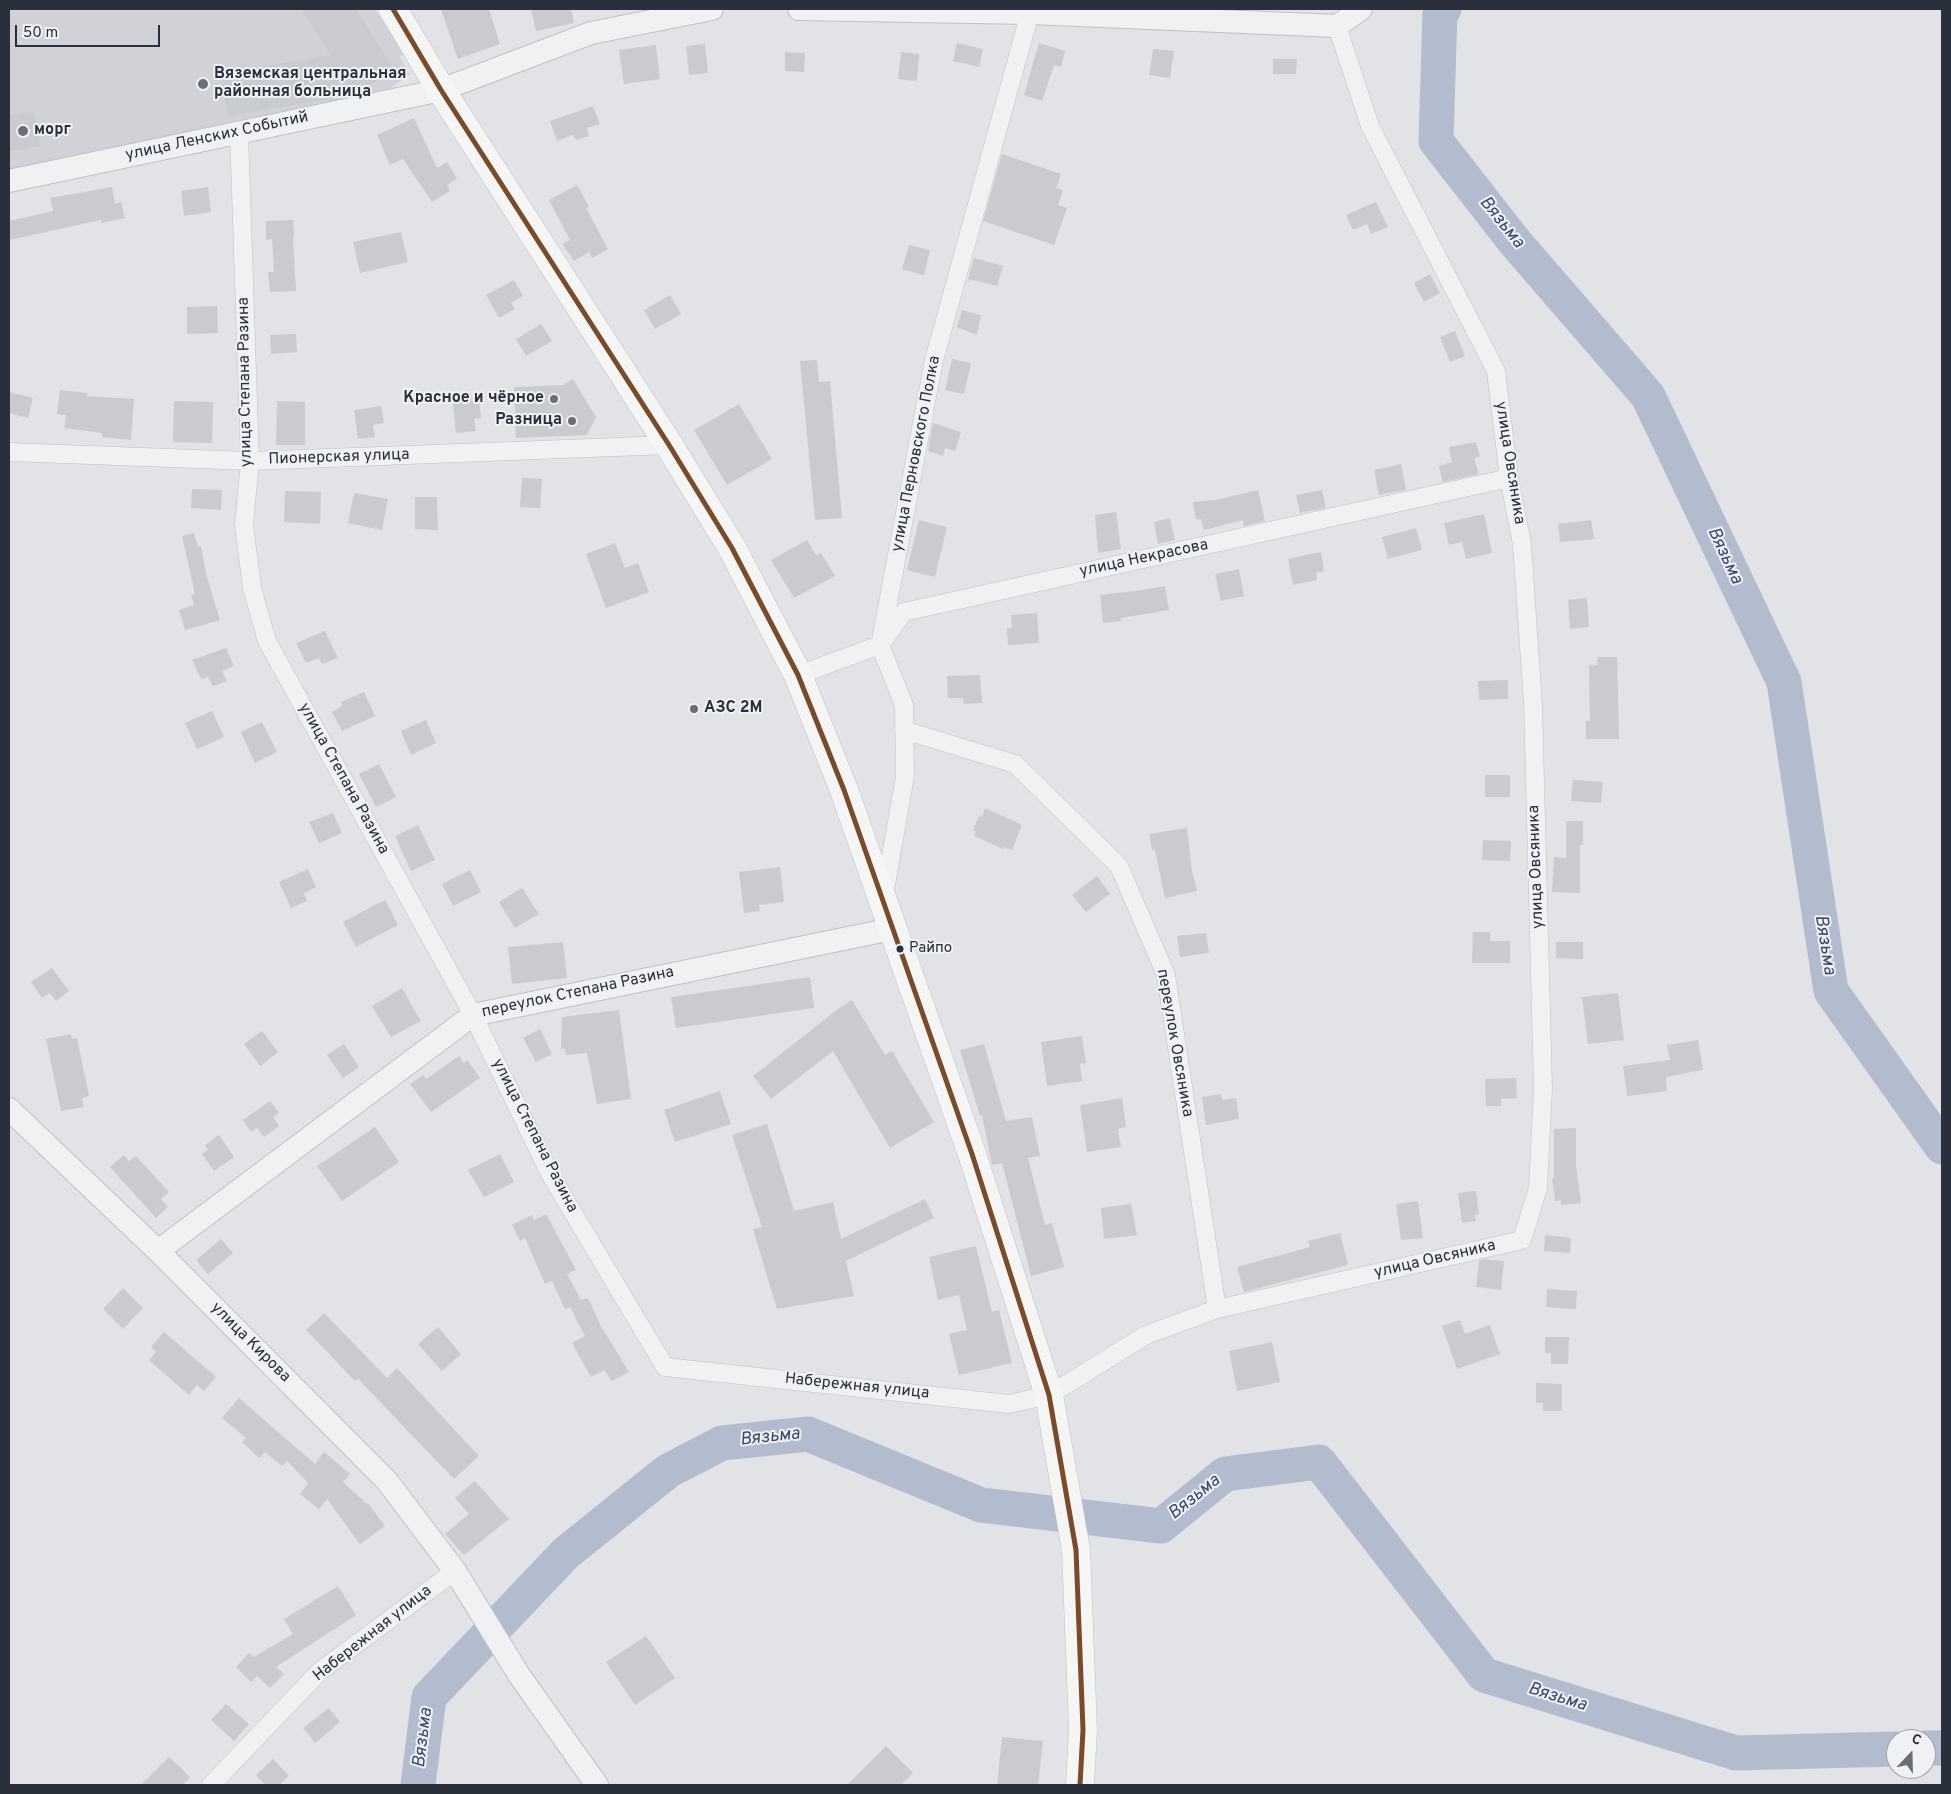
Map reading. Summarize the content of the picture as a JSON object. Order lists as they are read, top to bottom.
{
  "streets": {
    "street": [
      "улица Ленских Событий",
      "улица Степана Разина",
      "улица Перновского Полка",
      "Пионерская улица",
      "улица Овсяника",
      "улица Некрасова",
      "переулок Степана Разина",
      "переулок Овсяника",
      "улица Кирова",
      "Набережная улица"
    ]
  },
  "crossings": [
    ["улица Ленских Событий", "улица Степана Разина"],
    ["улица Степана Разина", "Пионерская улица"],
    ["улица Степана Разина", "переулок Степана Разина"],
    ["улица Степана Разина", "Набережная улица"],
    ["улица Перновского Полка", "улица Некрасова"],
    ["улица Овсяника", "улица Некрасова"],
    ["улица Овсяника", "переулок Овсяника"],
    ["улица Овсяника", "Набережная улица"],
    ["переулок Степана Разина", "улица Кирова"],
    ["улица Кирова", "Набережная улица"]
  ],
  "water": ["Вязьма"],
  "places": [
    "Вяземская центральная районная больница",
    "морг",
    "Красное и чёрное",
    "Разница",
    "АЗС 2М",
    "Райпо"
  ],
  "scale_bar": "50 m",
  "north": "top"
}
